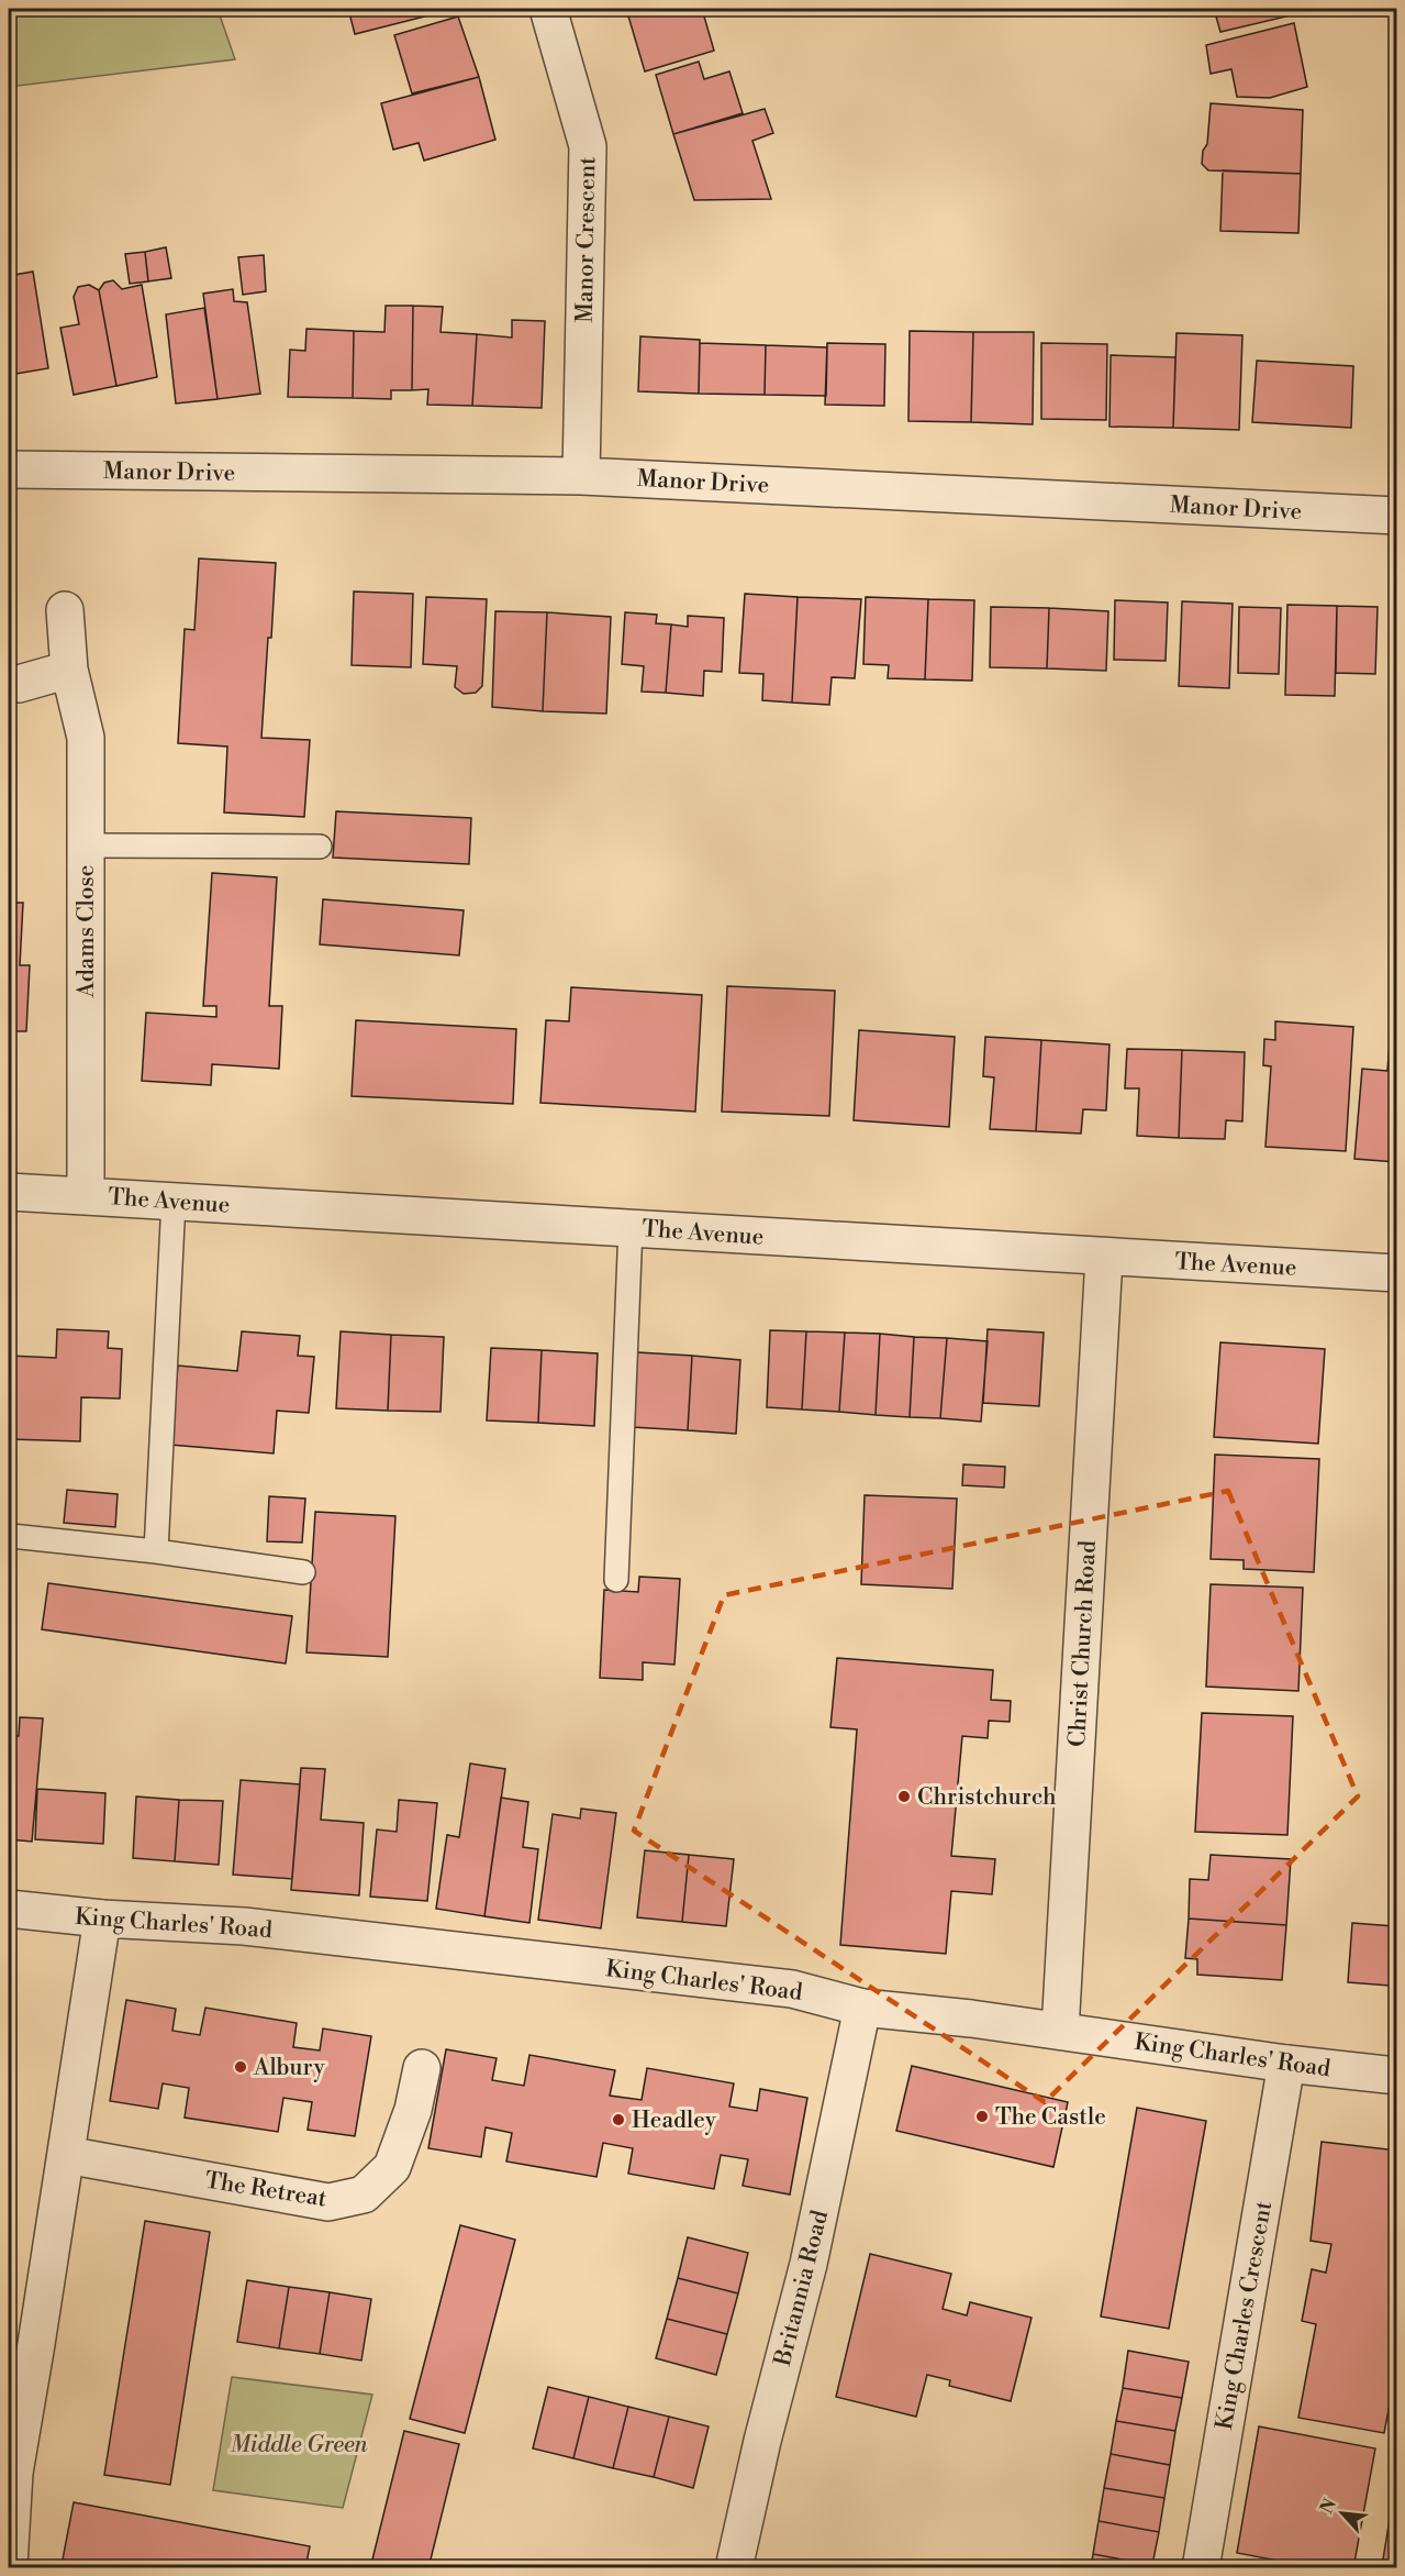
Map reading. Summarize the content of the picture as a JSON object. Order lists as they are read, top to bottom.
{
  "streets": {
    "street": [
      "Manor Crescent",
      "Manor Drive",
      "Adams Close",
      "The Avenue",
      "Christ Church Road",
      "King Charles' Road",
      "The Retreat",
      "Britannia Road",
      "King Charles Crescent"
    ]
  },
  "crossings": [
    ["Manor Crescent", "Manor Drive"],
    ["Adams Close", "The Avenue"],
    ["The Avenue", "Christ Church Road"],
    ["Christ Church Road", "King Charles' Road"],
    ["King Charles' Road", "Britannia Road"],
    ["King Charles' Road", "King Charles Crescent"]
  ],
  "parks": ["Middle Green"],
  "places": [
    "Christchurch",
    "Albury",
    "The Castle",
    "Headley"
  ],
  "north": "top left"
}
